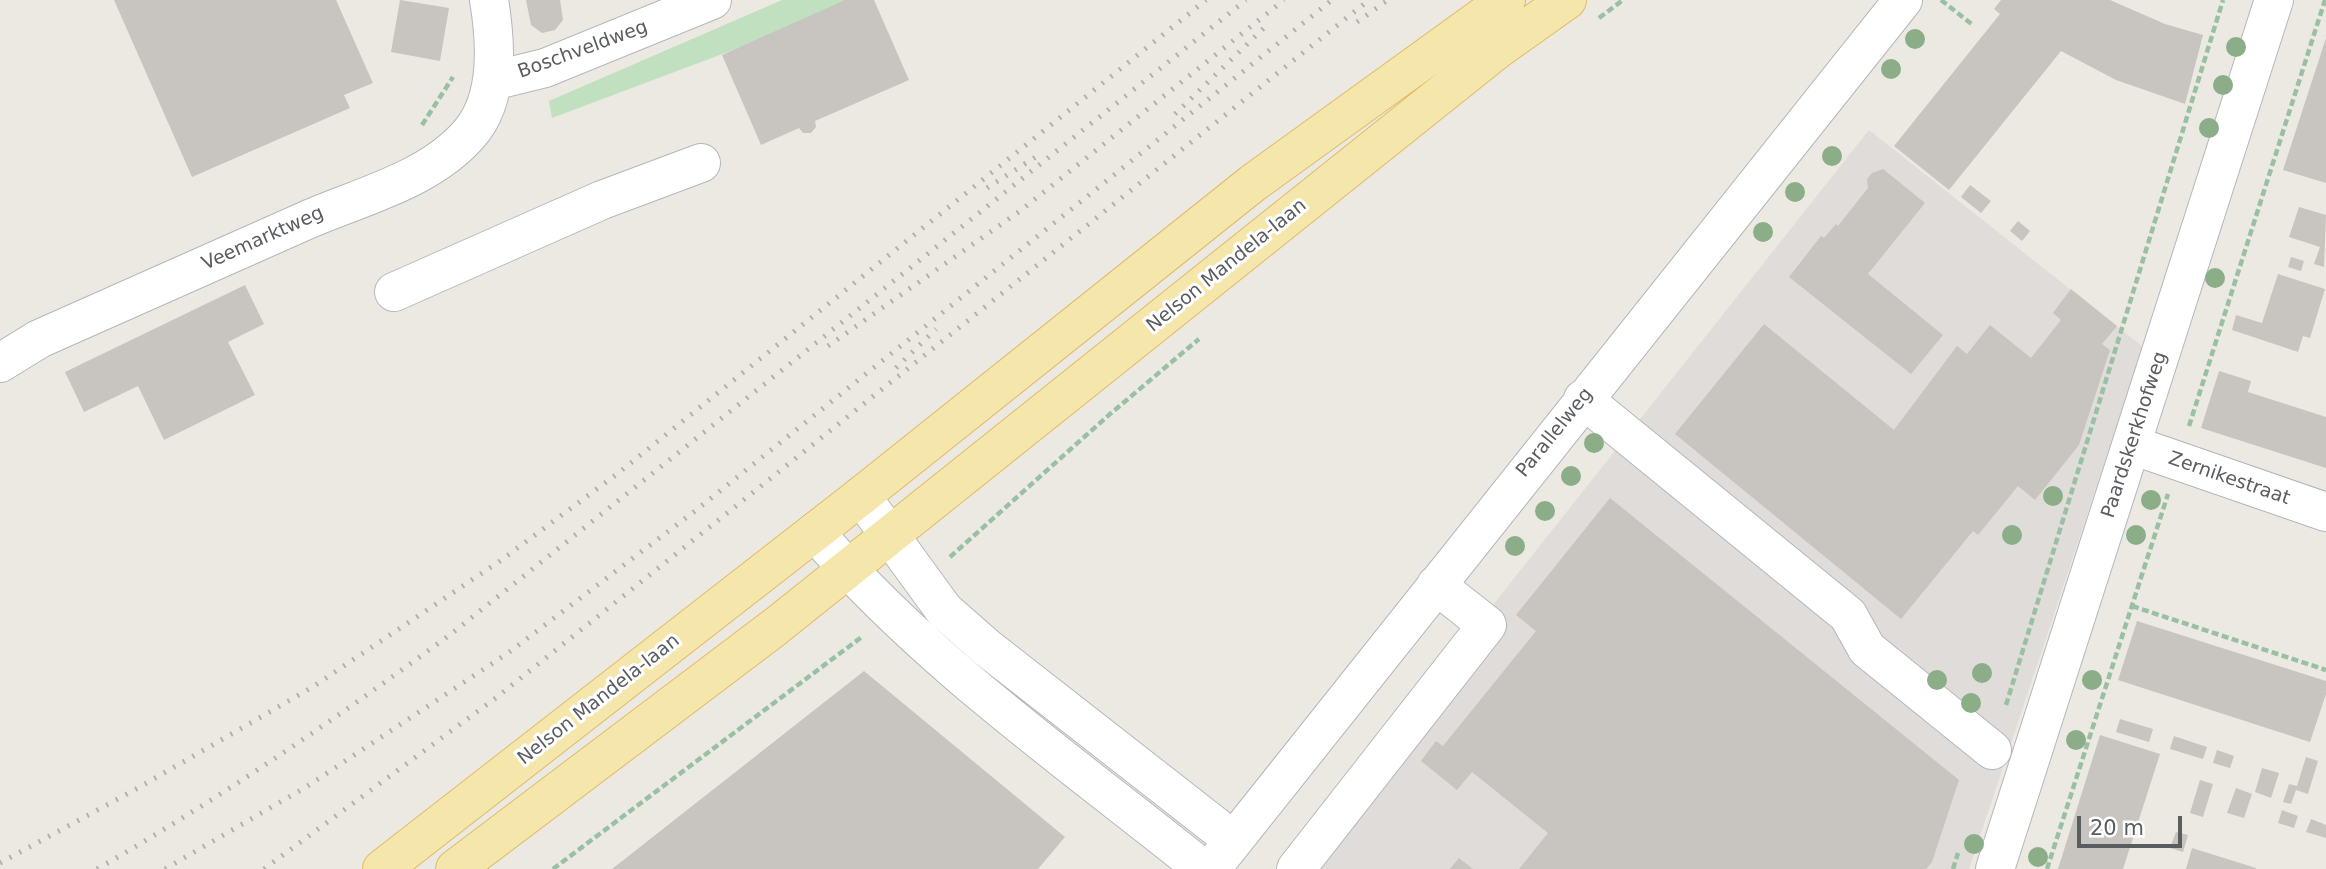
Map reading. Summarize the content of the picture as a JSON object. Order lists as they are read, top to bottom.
{
  "streets": {
    "main road": ["Nelson Mandela-laan"],
    "street": [
      "Boschveldweg",
      "Veemarktweg",
      "Parallelweg",
      "Paardskerkhofweg",
      "Zernikestraat"
    ]
  },
  "crossings": [
    ["Boschveldweg", "Veemarktweg"],
    ["Paardskerkhofweg", "Zernikestraat"]
  ],
  "scale_bar": "20 m"
}
